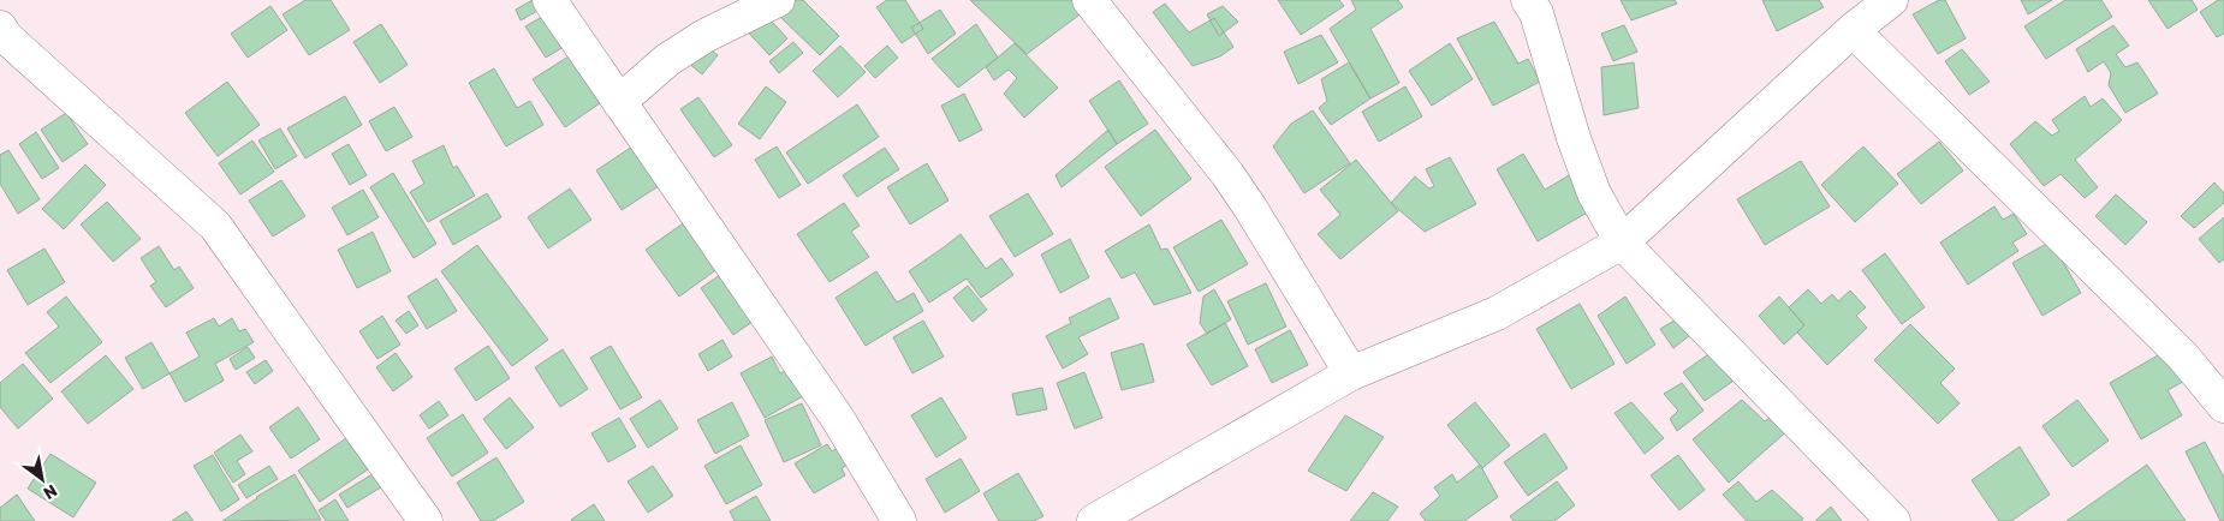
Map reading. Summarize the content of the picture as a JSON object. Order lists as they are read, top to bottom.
{
  "north": "bottom right"
}
